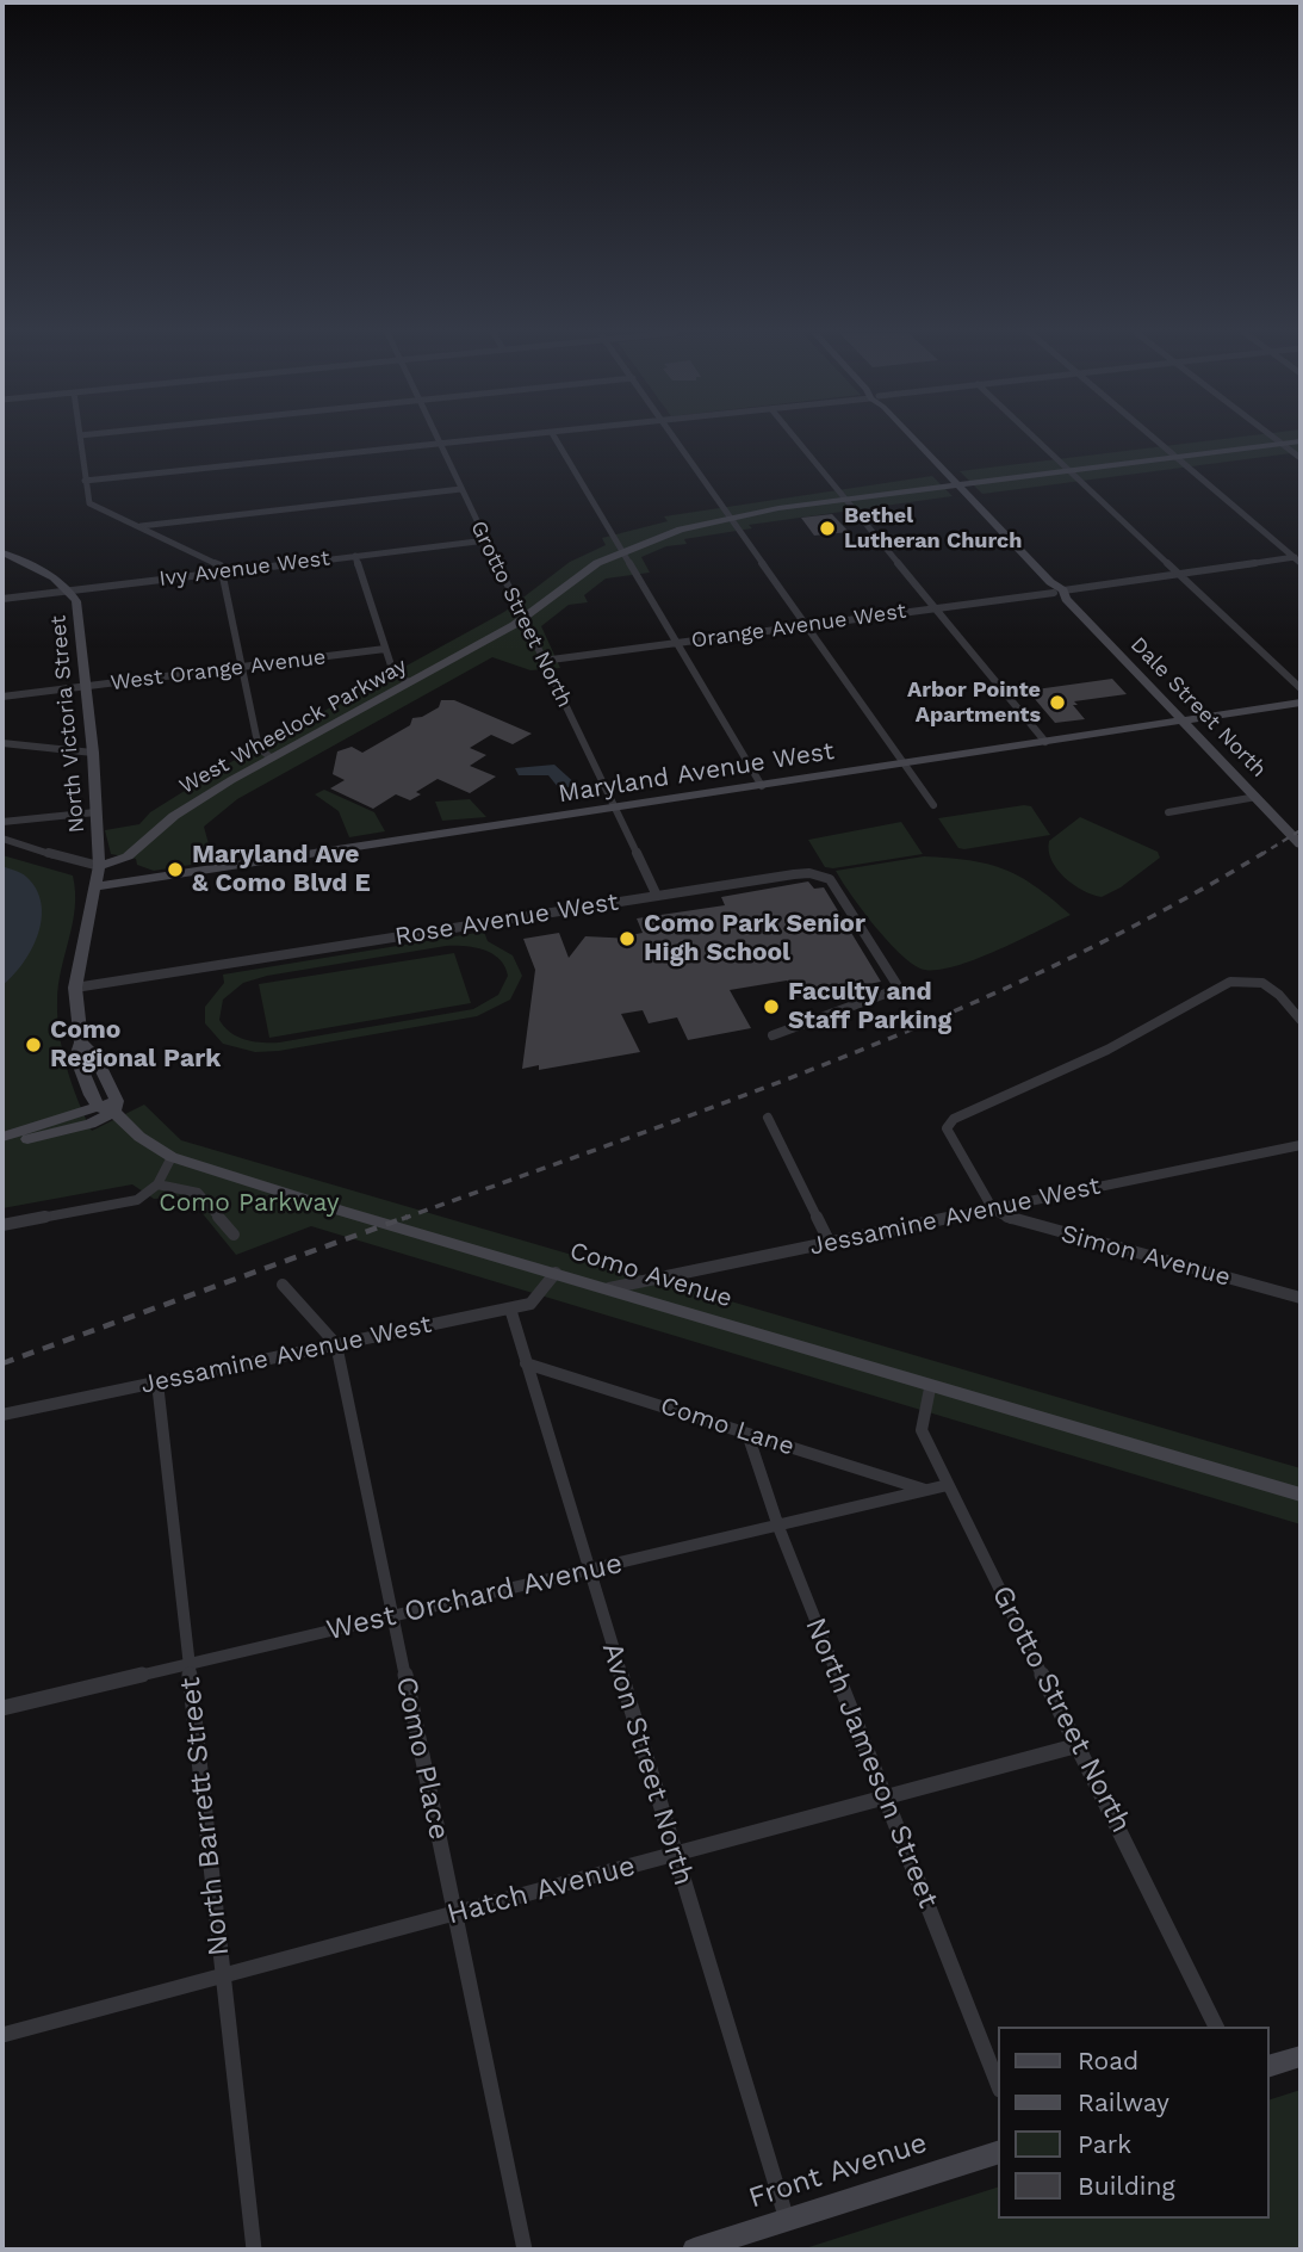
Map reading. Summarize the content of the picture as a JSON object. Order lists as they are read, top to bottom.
{
  "streets": {
    "street": [
      "Ivy Avenue West",
      "Grotto Street North",
      "Orange Avenue West",
      "West Orange Avenue",
      "Dale Street North",
      "North Victoria Street",
      "West Wheelock Parkway",
      "Maryland Avenue West",
      "Rose Avenue West",
      "Jessamine Avenue West",
      "Simon Avenue",
      "Como Avenue",
      "Como Lane",
      "West Orchard Avenue",
      "Como Place",
      "North Jameson Street",
      "Avon Street North",
      "North Barrett Street",
      "Hatch Avenue",
      "Front Avenue"
    ]
  },
  "crossings": [
    ["Ivy Avenue West", "Grotto Street North"],
    ["Ivy Avenue West", "North Victoria Street"],
    ["Grotto Street North", "Orange Avenue West"],
    ["Grotto Street North", "West Wheelock Parkway"],
    ["Grotto Street North", "Maryland Avenue West"],
    ["Grotto Street North", "Rose Avenue West"],
    ["Grotto Street North", "Como Avenue"],
    ["Grotto Street North", "West Orchard Avenue"],
    ["Grotto Street North", "Hatch Avenue"],
    ["Orange Avenue West", "Dale Street North"],
    ["West Orange Avenue", "North Victoria Street"],
    ["Dale Street North", "West Wheelock Parkway"],
    ["Dale Street North", "Maryland Avenue West"],
    ["North Victoria Street", "West Wheelock Parkway"],
    ["North Victoria Street", "Maryland Avenue West"],
    ["North Victoria Street", "Rose Avenue West"],
    ["North Victoria Street", "Como Avenue"],
    ["Jessamine Avenue West", "Simon Avenue"],
    ["Jessamine Avenue West", "Como Avenue"],
    ["Jessamine Avenue West", "Como Place"],
    ["Jessamine Avenue West", "Avon Street North"],
    ["Jessamine Avenue West", "North Barrett Street"],
    ["Como Lane", "West Orchard Avenue"],
    ["Como Lane", "North Jameson Street"],
    ["Como Lane", "Avon Street North"],
    ["West Orchard Avenue", "Como Place"],
    ["West Orchard Avenue", "North Jameson Street"],
    ["West Orchard Avenue", "Avon Street North"],
    ["West Orchard Avenue", "North Barrett Street"],
    ["Como Place", "Hatch Avenue"],
    ["North Jameson Street", "Hatch Avenue"],
    ["Avon Street North", "Hatch Avenue"],
    ["Avon Street North", "Front Avenue"],
    ["North Barrett Street", "Hatch Avenue"]
  ],
  "parks": ["Como Parkway"],
  "places": [
    "Bethel Lutheran Church",
    "Arbor Pointe Apartments",
    "Maryland Ave & Como Blvd E",
    "Como Park Senior High School",
    "Faculty and Staff Parking",
    "Como Regional Park"
  ],
  "legend": [
    "Road",
    "Railway",
    "Park",
    "Building"
  ]
}
